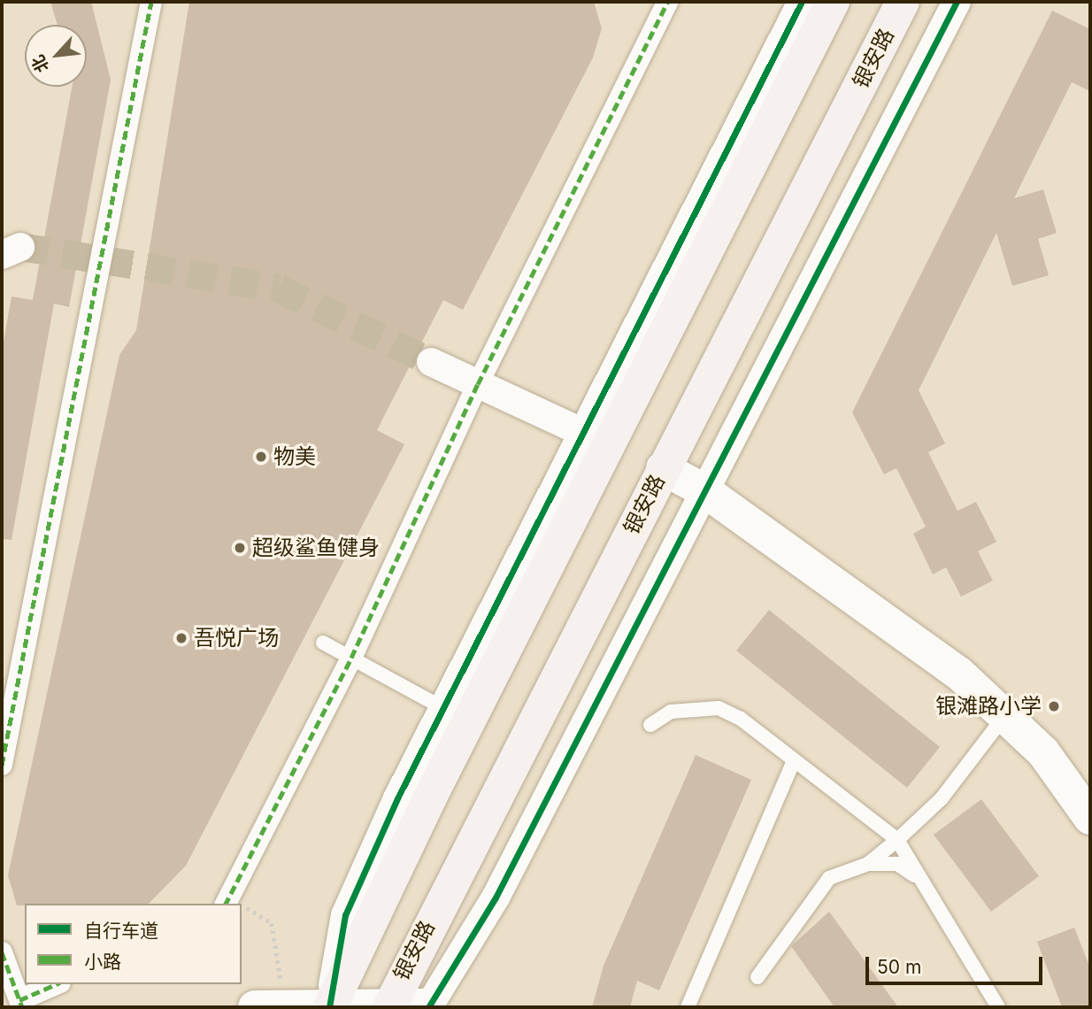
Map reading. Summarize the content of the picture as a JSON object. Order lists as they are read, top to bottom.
{
  "streets": {
    "main road": ["银安路"]
  },
  "places": [
    "物美",
    "超级鲨鱼健身",
    "吾悦广场",
    "银滩路小学"
  ],
  "legend": ["自行车道", "小路"],
  "scale_bar": "50 m",
  "north": "bottom left"
}
